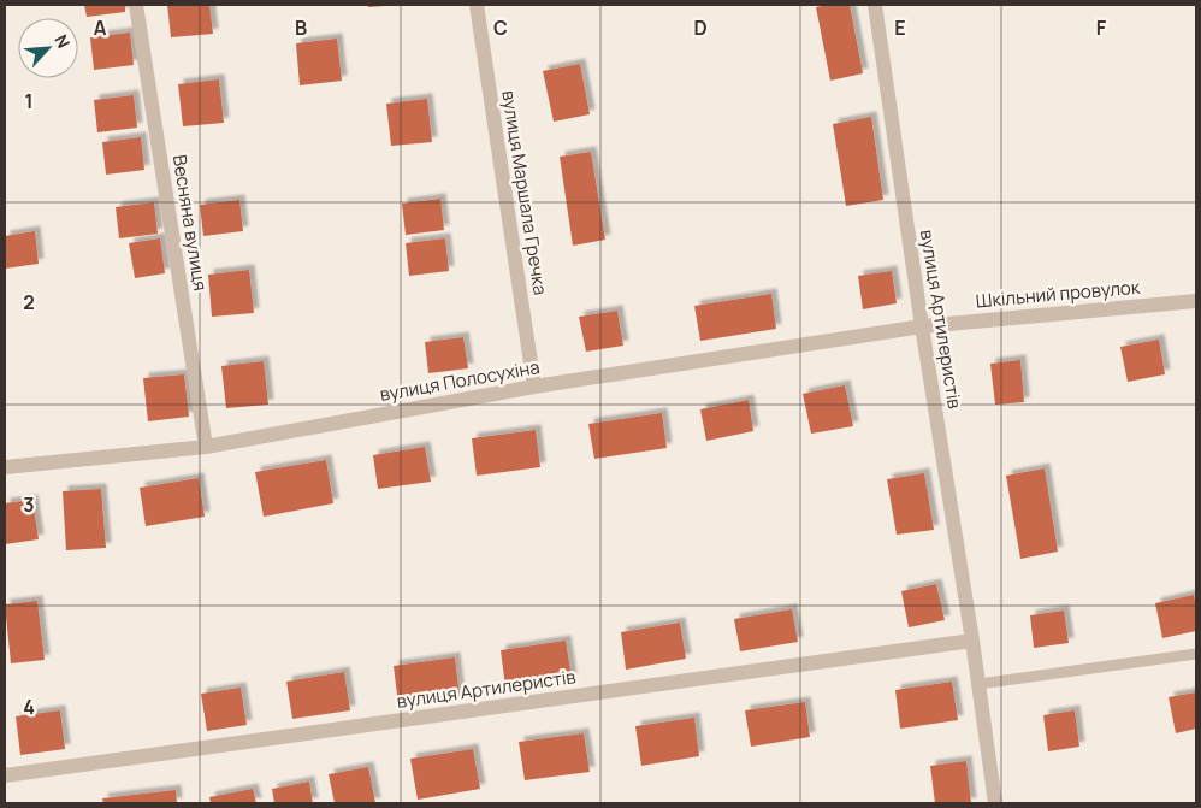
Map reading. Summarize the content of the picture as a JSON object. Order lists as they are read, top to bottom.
{
  "streets": {
    "street": [
      "вулиця Маршала Гречка",
      "Весняна вулиця",
      "Шкільний провулок",
      "вулиця Артилеристів",
      "вулиця Полосухіна"
    ]
  },
  "crossings": [
    ["вулиця Маршала Гречка", "вулиця Полосухіна"],
    ["Весняна вулиця", "вулиця Полосухіна"],
    ["Шкільний провулок", "вулиця Артилеристів"],
    ["Шкільний провулок", "вулиця Полосухіна"],
    ["вулиця Артилеристів", "вулиця Полосухіна"]
  ],
  "north": "top right",
  "grid": {
    "columns": [
      "A",
      "B",
      "C",
      "D",
      "E",
      "F"
    ],
    "rows": [
      "1",
      "2",
      "3",
      "4"
    ]
  }
}
